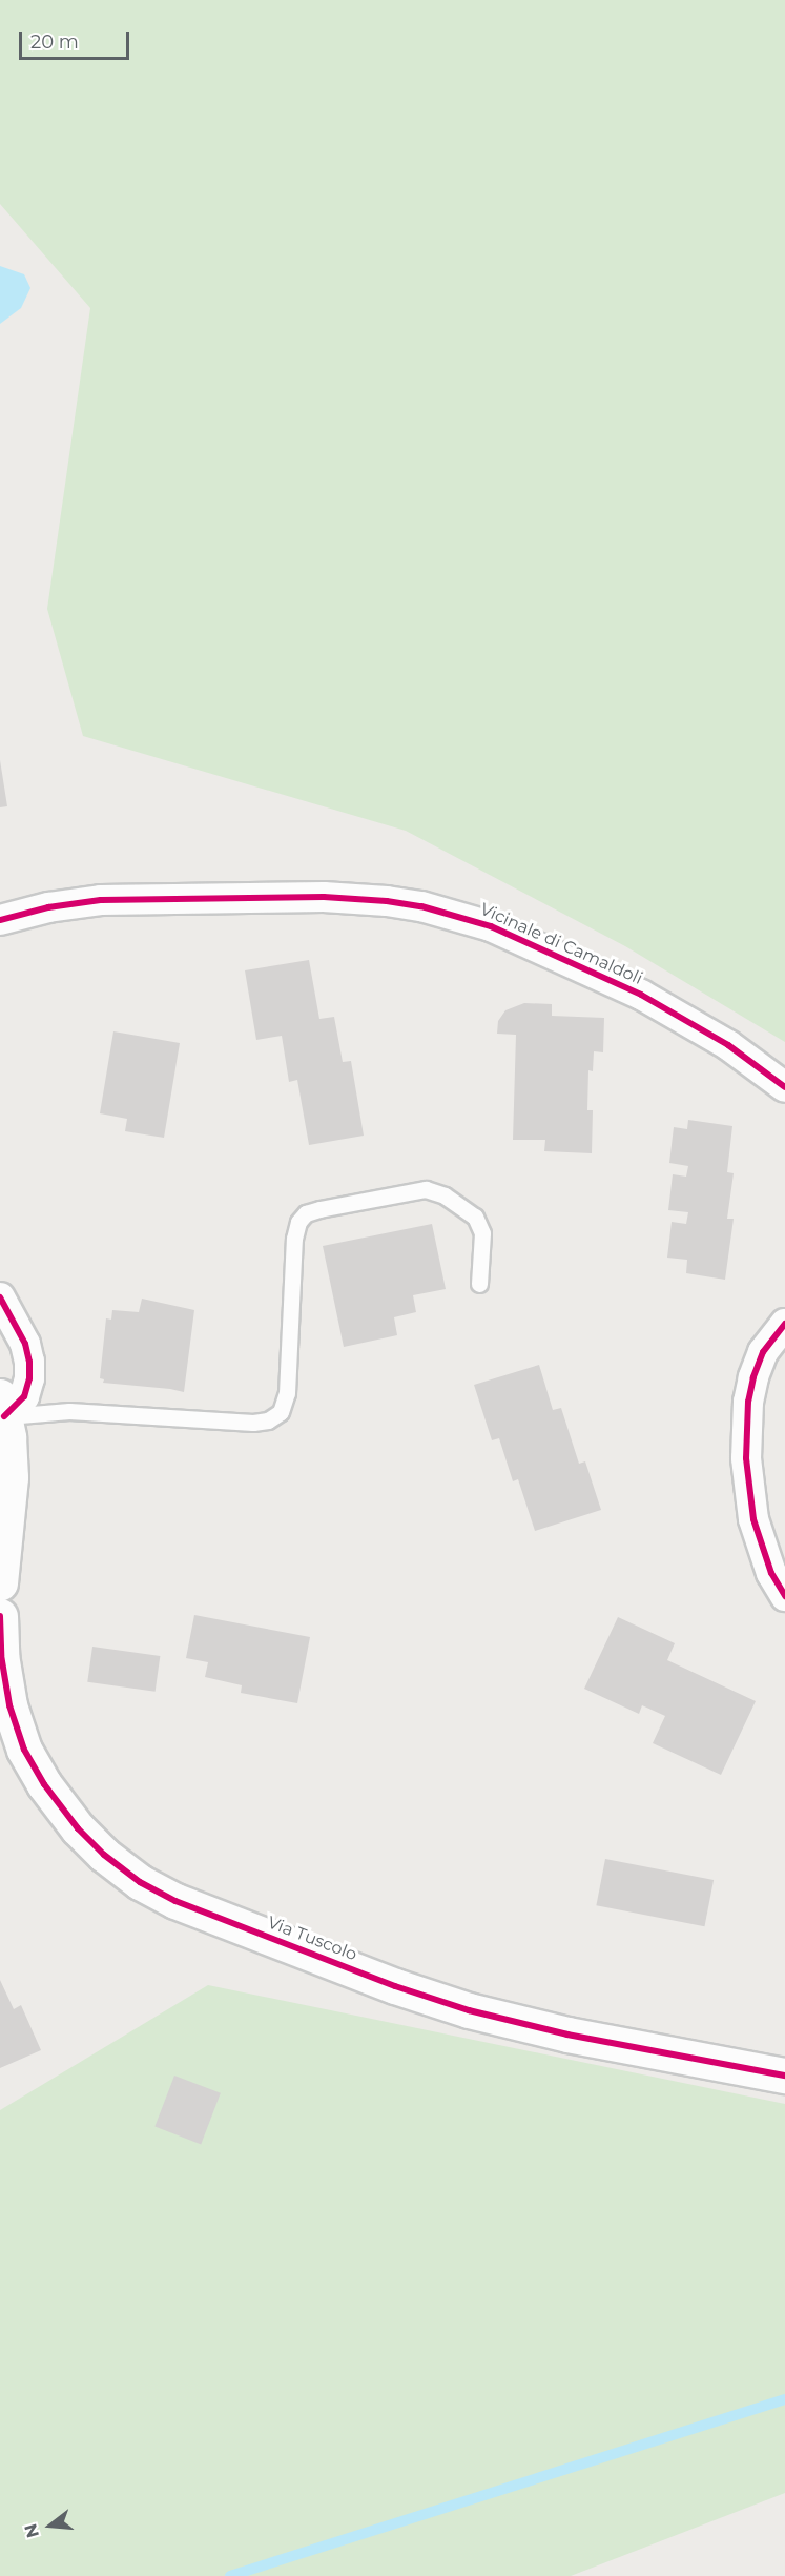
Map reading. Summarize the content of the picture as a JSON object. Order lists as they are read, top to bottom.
{
  "streets": {
    "street": ["Vicinale di Camaldoli", "Via Tuscolo"]
  },
  "scale_bar": "20 m",
  "north": "left"
}
